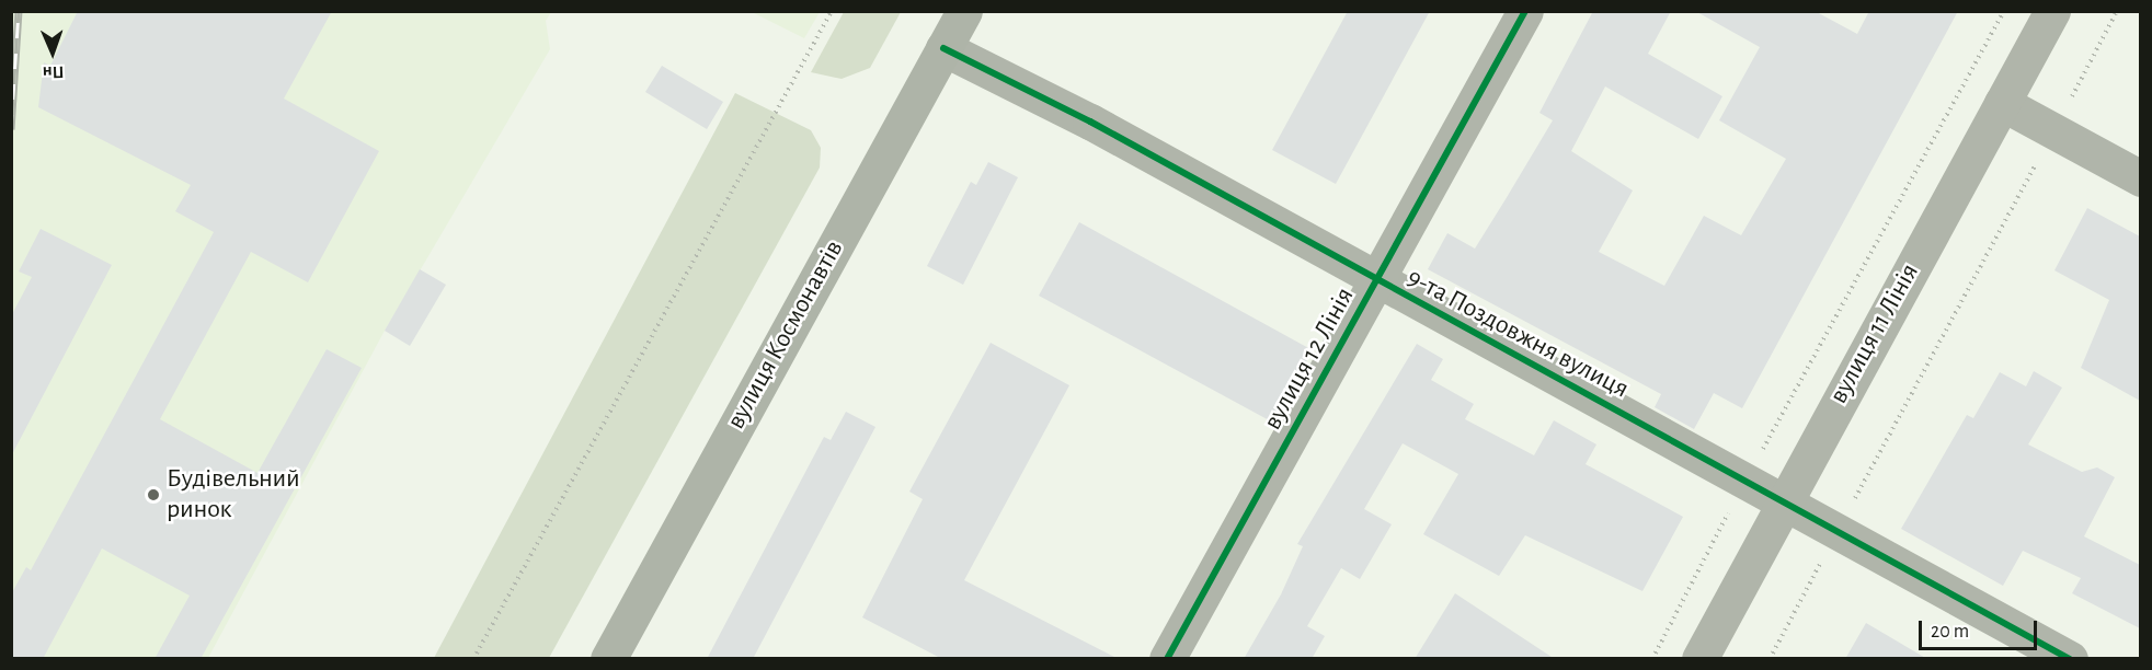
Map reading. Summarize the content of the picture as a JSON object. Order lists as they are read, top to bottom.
{
  "streets": {
    "main road": ["вулиця Космонавтів"],
    "street": ["9-та Поздовжня вулиця", "вулиця 11 Лінія", "вулиця 12 Лінія"]
  },
  "crossings": [
    ["9-та Поздовжня вулиця", "вулиця 11 Лінія"],
    ["9-та Поздовжня вулиця", "вулиця Космонавтів"],
    ["9-та Поздовжня вулиця", "вулиця 12 Лінія"]
  ],
  "places": ["Будівельний ринок"],
  "scale_bar": "20 m",
  "north": "bottom"
}
